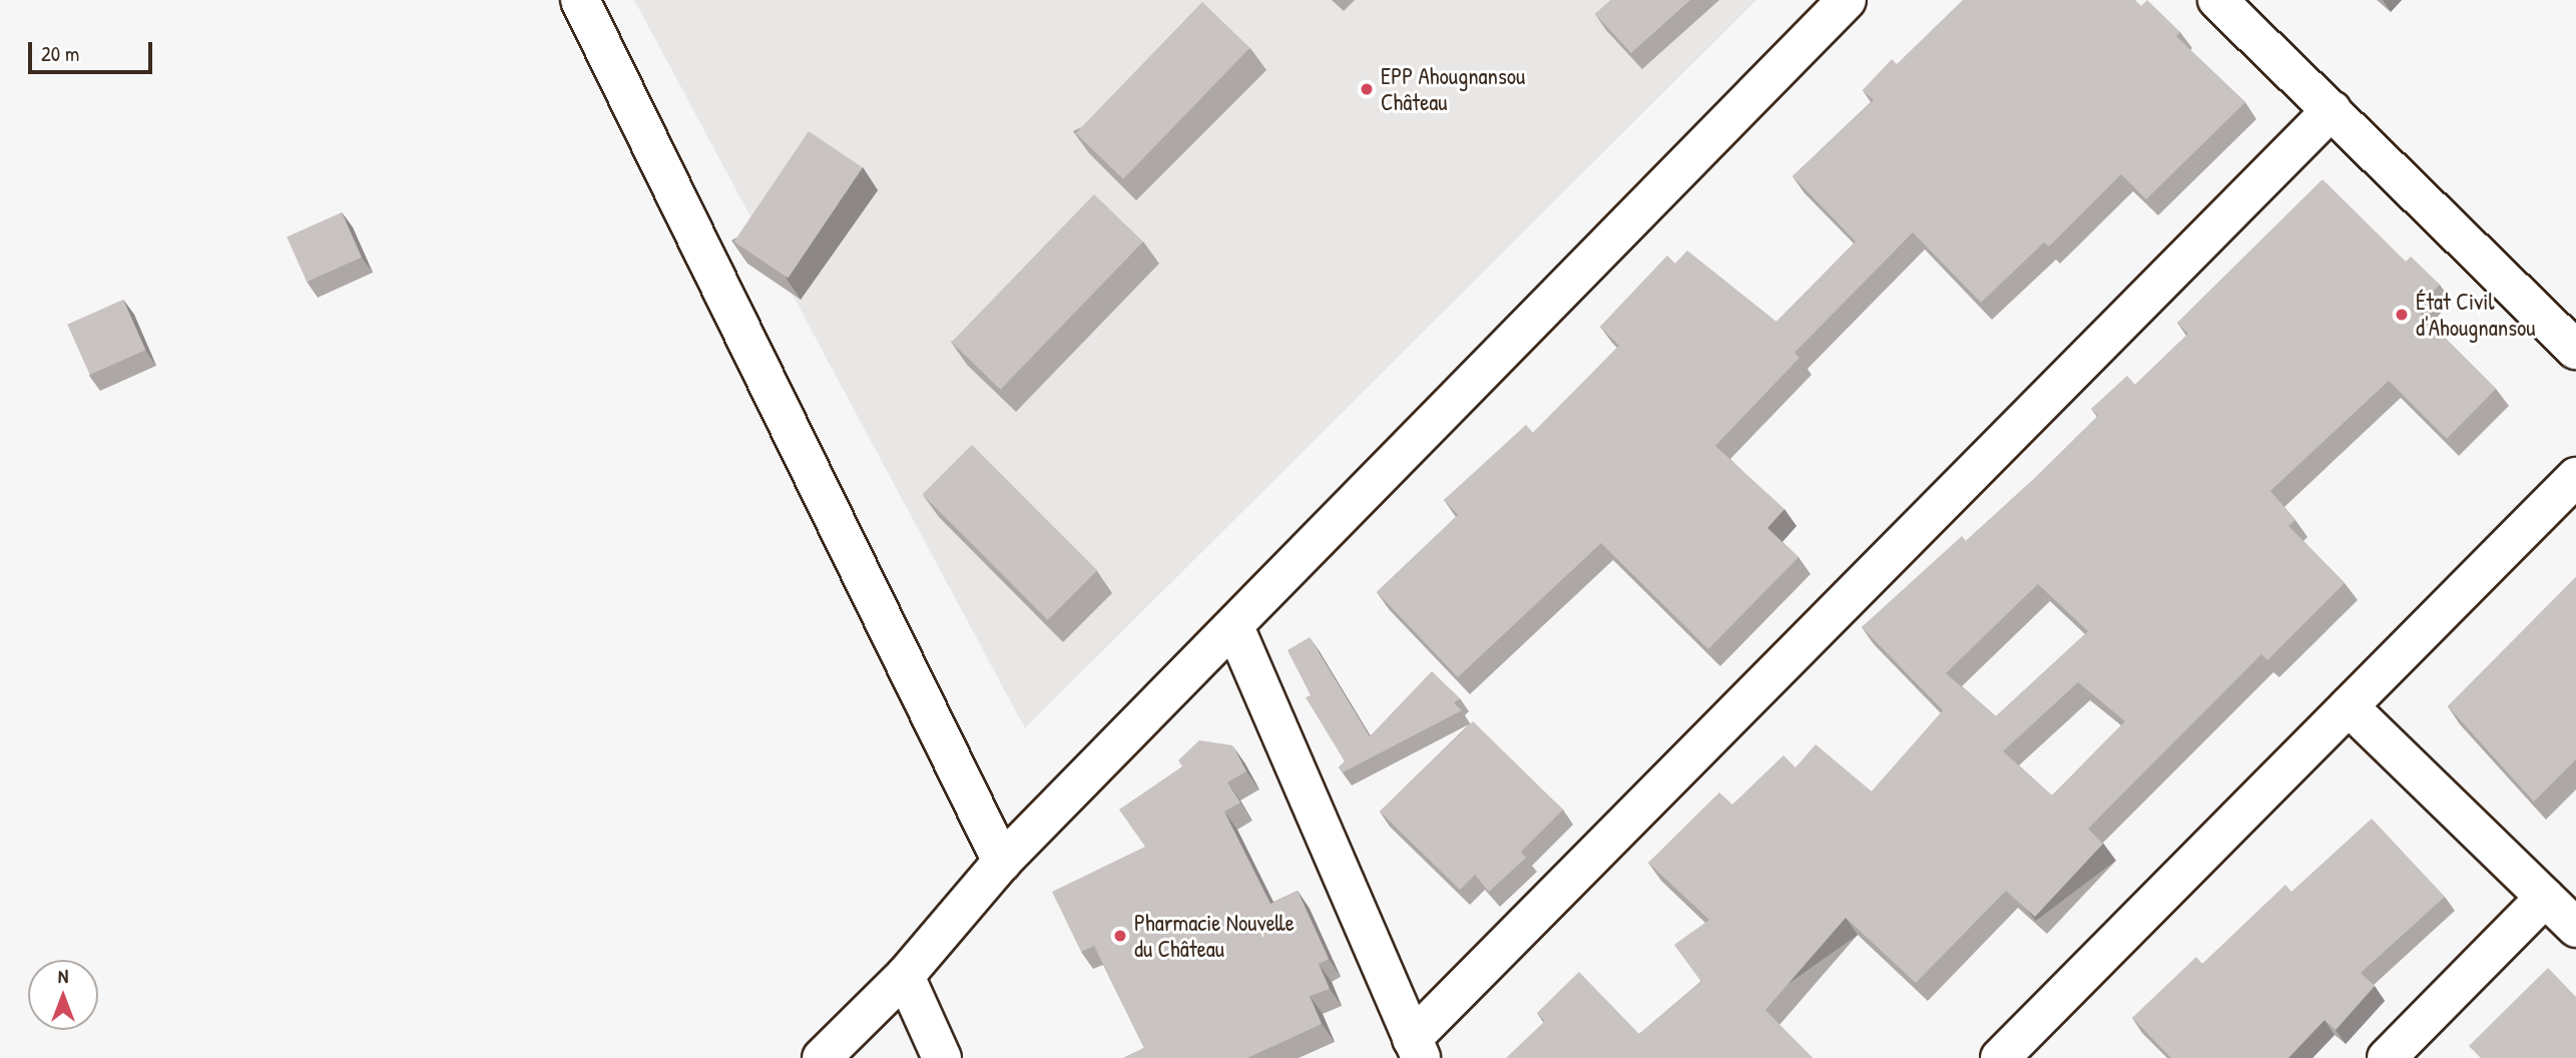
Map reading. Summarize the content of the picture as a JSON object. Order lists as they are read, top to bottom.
{
  "places": ["EPP Ahougnansou Château", "État Civil d'Ahougnansou", "Pharmacie Nouvelle du Château"],
  "scale_bar": "20 m",
  "north": "top"
}
